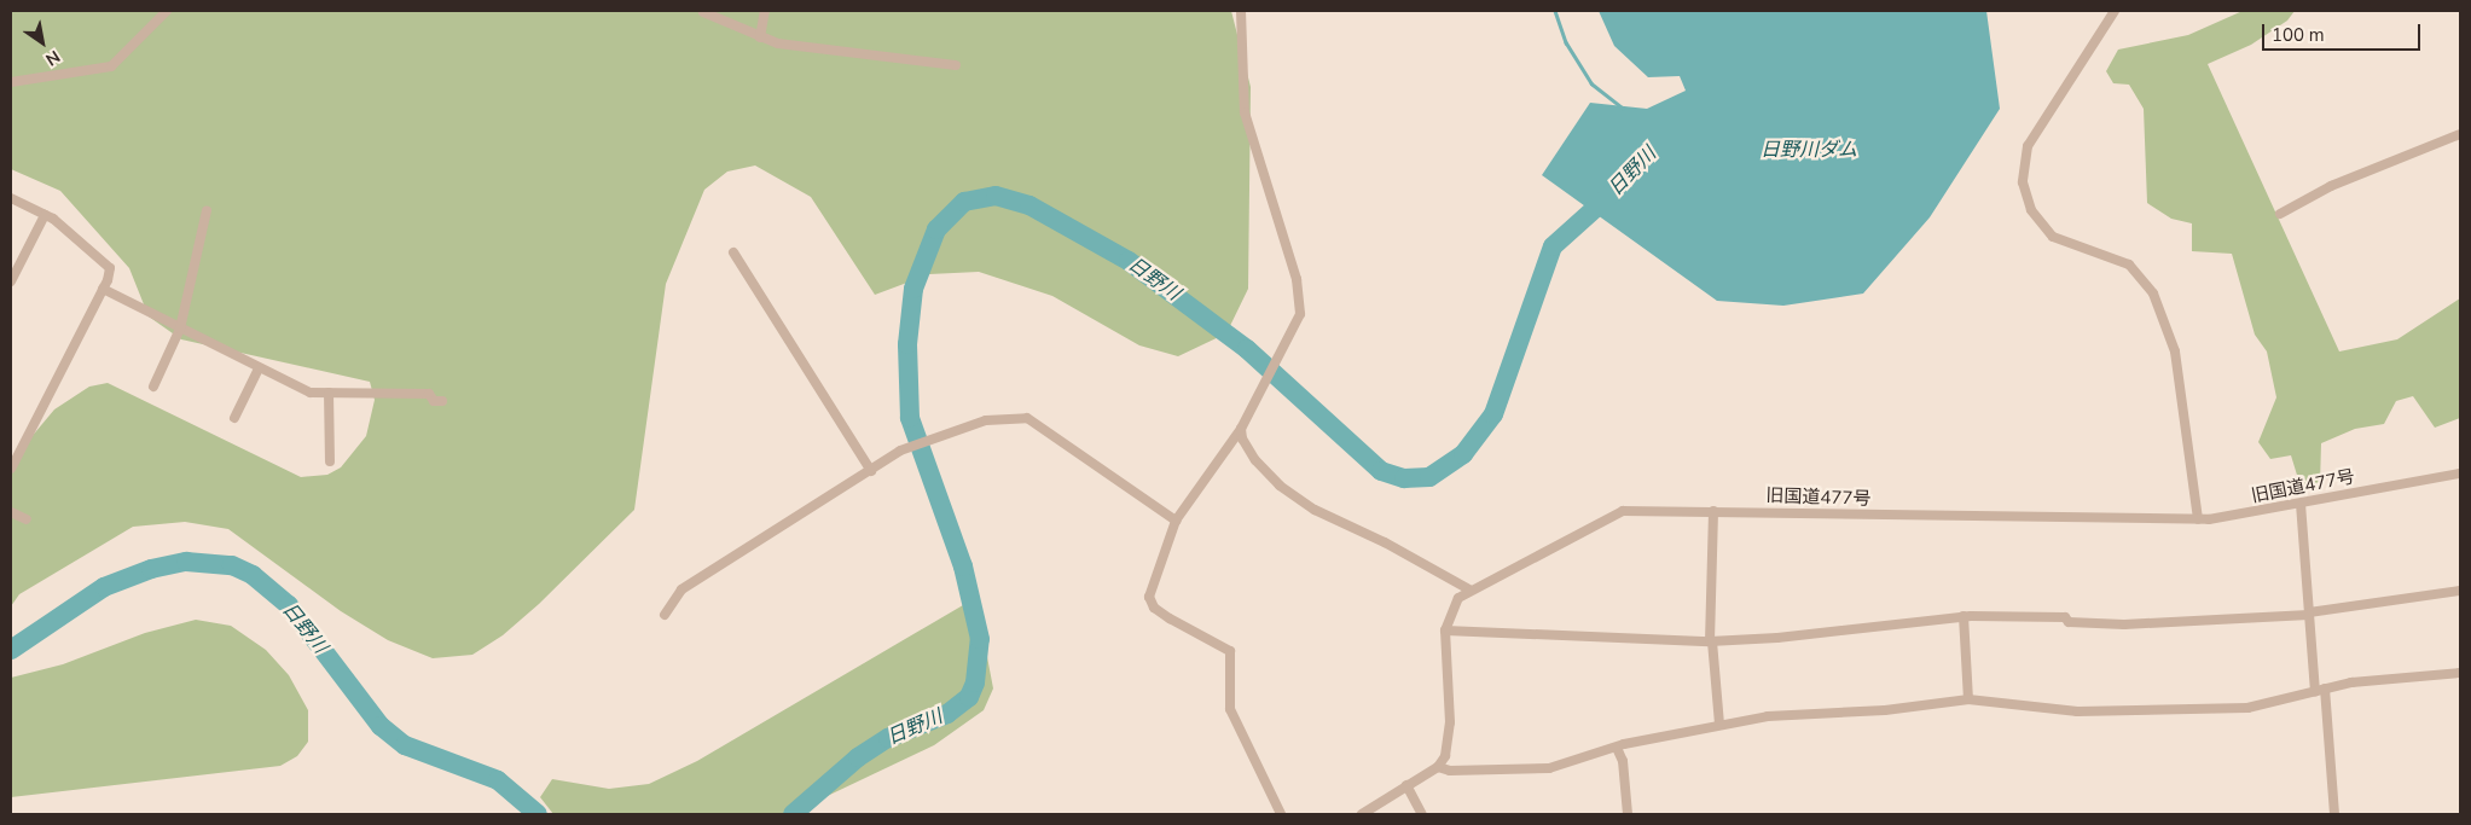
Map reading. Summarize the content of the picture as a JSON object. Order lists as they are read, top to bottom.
{
  "streets": {
    "street": ["旧国道477号"]
  },
  "water": ["日野川ダム", "日野川"],
  "scale_bar": "100 m",
  "north": "bottom right"
}
